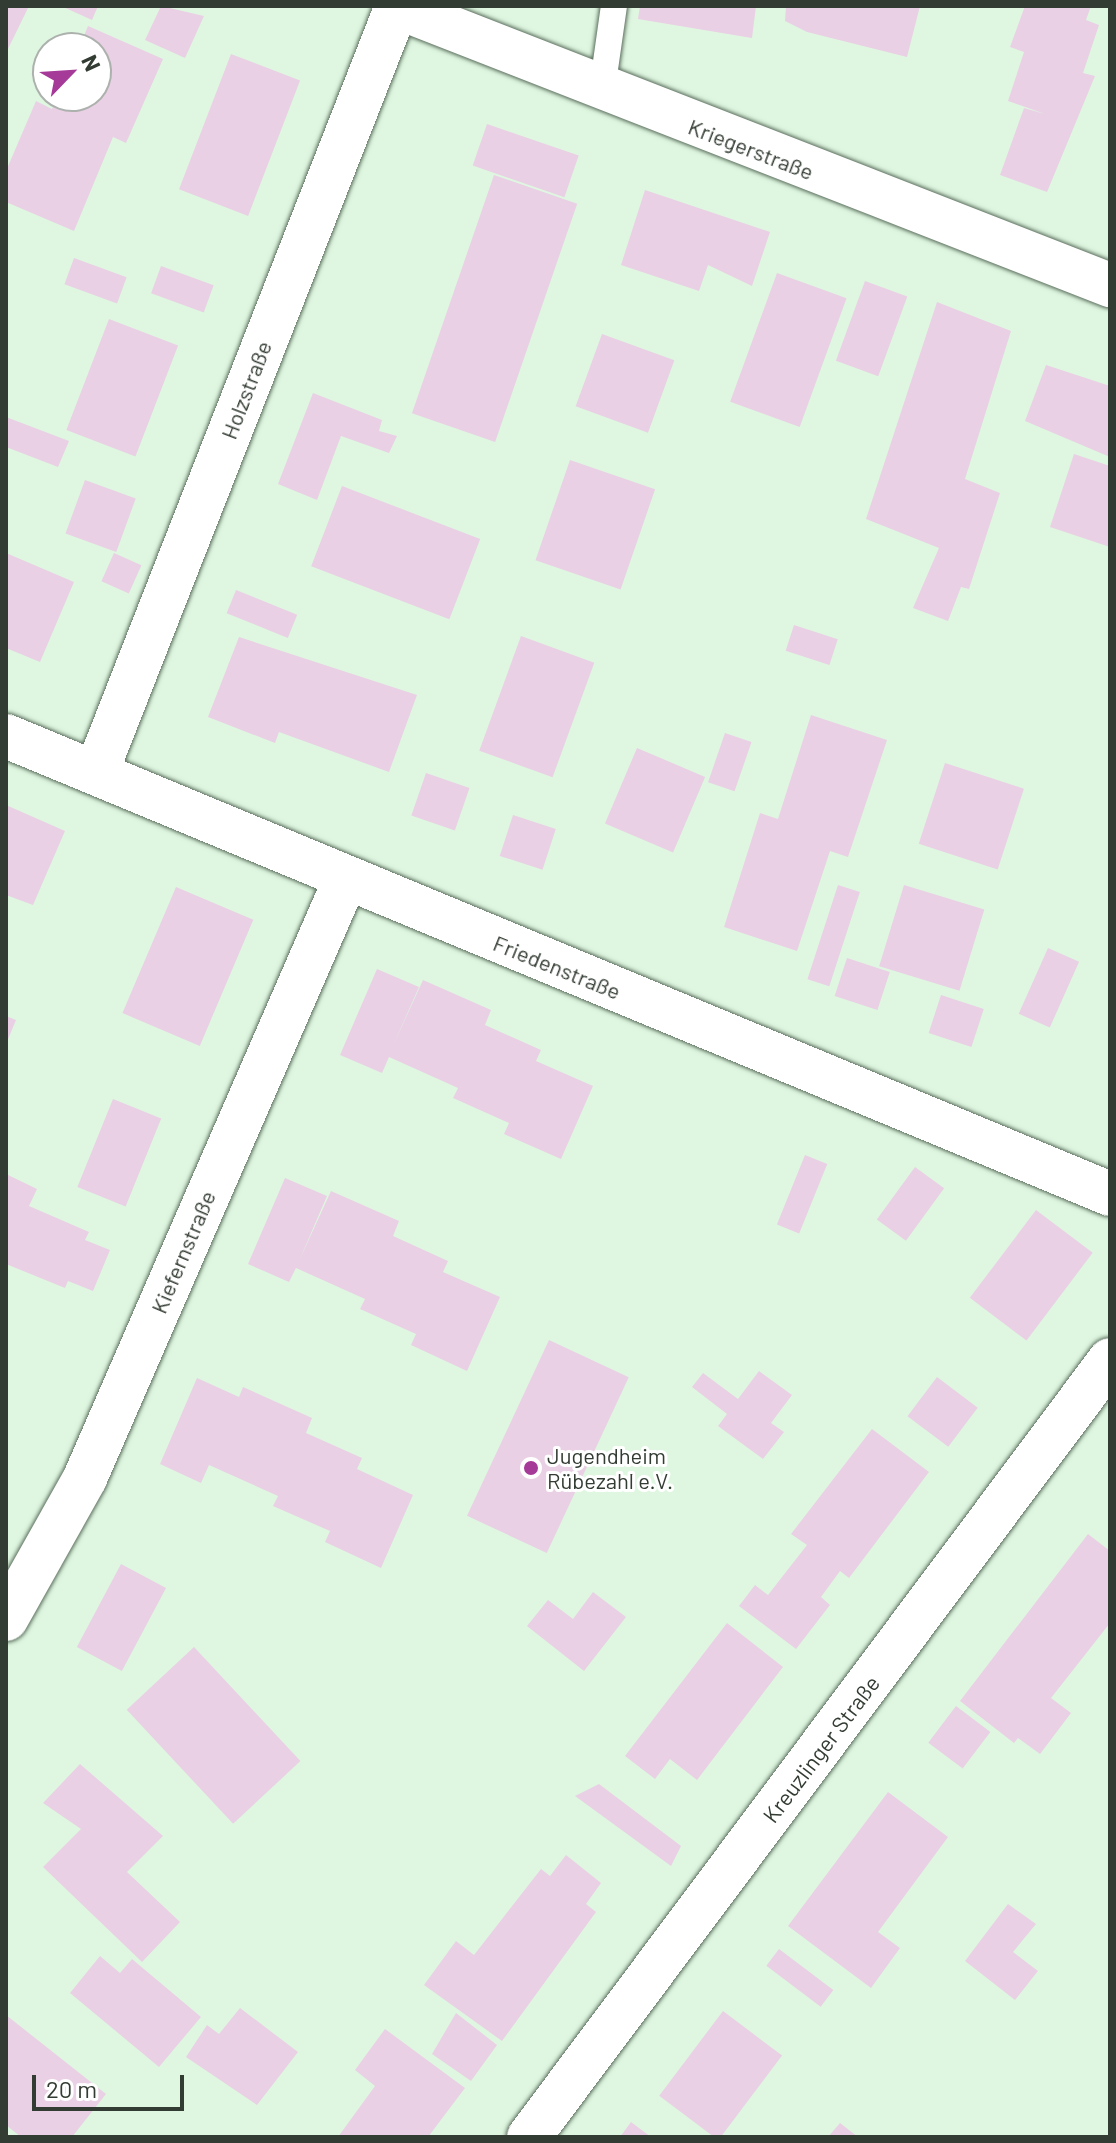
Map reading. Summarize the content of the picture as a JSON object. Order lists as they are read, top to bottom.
{
  "streets": {
    "street": [
      "Kriegerstraße",
      "Holzstraße",
      "Friedenstraße",
      "Kiefernstraße",
      "Kreuzlinger Straße"
    ]
  },
  "crossings": [
    ["Kriegerstraße", "Holzstraße"],
    ["Holzstraße", "Friedenstraße"],
    ["Friedenstraße", "Kiefernstraße"]
  ],
  "places": ["Jugendheim Rübezahl e.V."],
  "scale_bar": "20 m",
  "north": "top right"
}
